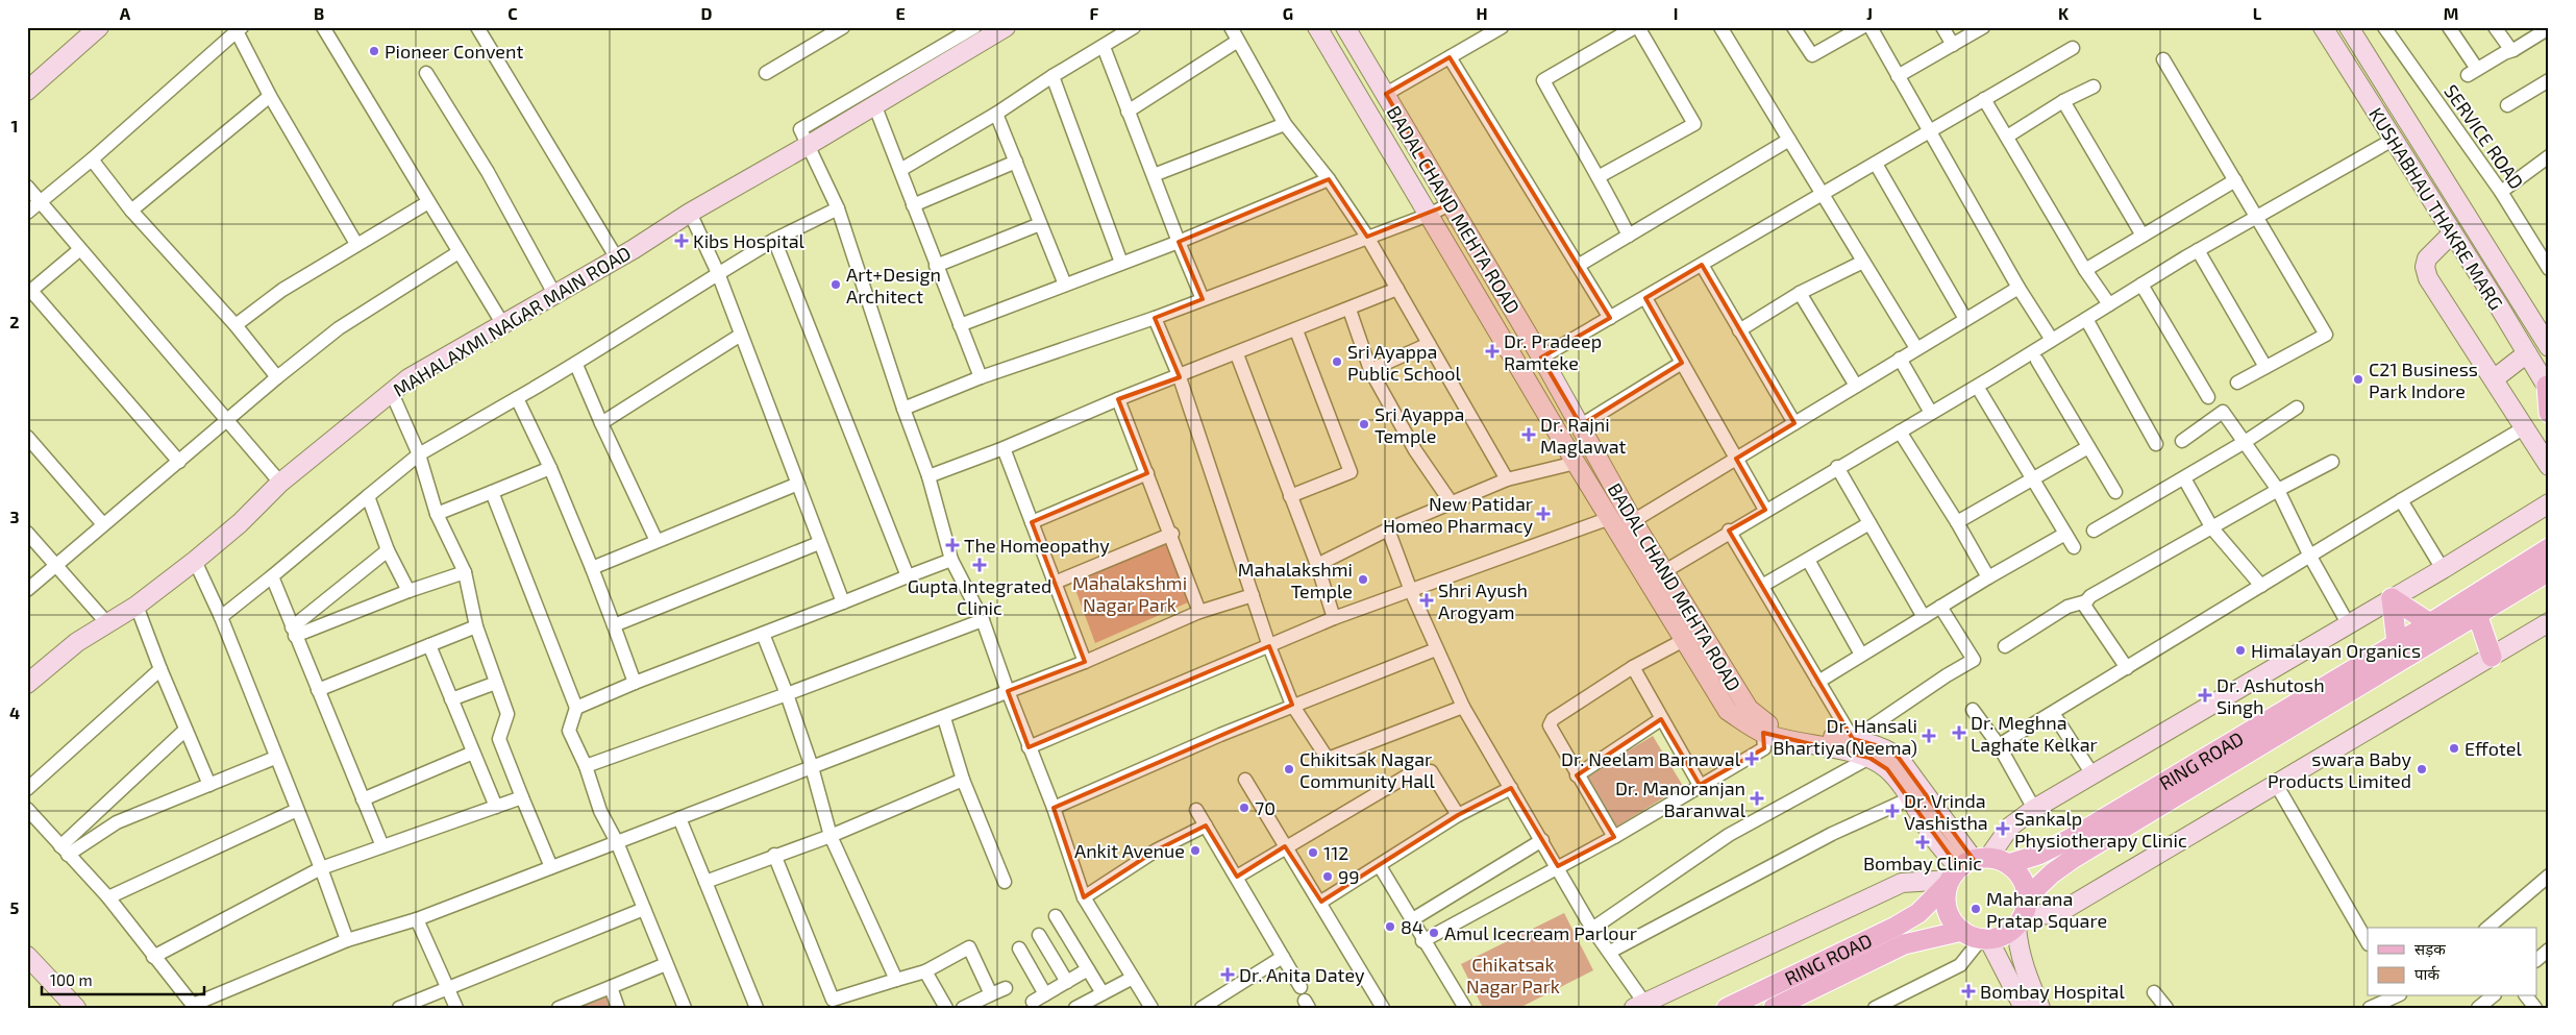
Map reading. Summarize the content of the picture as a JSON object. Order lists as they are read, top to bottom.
{
  "streets": {
    "main road": ["RING ROAD"],
    "street": [
      "SERVICE ROAD",
      "KUSHABHAU THAKRE MARG",
      "BADAL CHAND MEHTA ROAD",
      "MAHALAXMI NAGAR MAIN ROAD"
    ]
  },
  "crossings": [
    ["BADAL CHAND MEHTA ROAD", "RING ROAD"]
  ],
  "parks": ["Mahalakshmi Nagar Park", "Chikatsak Nagar Park"],
  "places": {
    "other": [
      "Pioneer Convent",
      "Art+Design Architect",
      "Sri Ayappa Public School",
      "C21 Business Park Indore",
      "Sri Ayappa Temple",
      "Mahalakshmi Temple",
      "Himalayan Organics",
      "Effotel",
      "Chikitsak Nagar Community Hall",
      "swara Baby Products Limited",
      "70",
      "Ankit Avenue",
      "112",
      "99",
      "Maharana Pratap Square",
      "84",
      "Amul Icecream Parlour"
    ],
    "health": [
      "Kibs Hospital",
      "Dr. Pradeep Ramteke",
      "Dr. Rajni Maglawat",
      "New Patidar Homeo Pharmacy",
      "The Homeopathy",
      "Gupta Integrated Clinic",
      "Shri Ayush Arogyam",
      "Dr. Ashutosh Singh",
      "Dr. Meghna Laghate Kelkar",
      "Dr. Hansali Bhartiya(Neema)",
      "Dr. Neelam Barnawal",
      "Dr. Manoranjan Baranwal",
      "Dr. Vrinda Vashistha",
      "Sankalp Physiotherapy Clinic",
      "Bombay Clinic",
      "Dr. Anita Datey",
      "Bombay Hospital"
    ]
  },
  "legend": ["सड़क", "पार्क"],
  "scale_bar": "100 m",
  "grid": {
    "columns": [
      "A",
      "B",
      "C",
      "D",
      "E",
      "F",
      "G",
      "H",
      "I",
      "J",
      "K",
      "L",
      "M"
    ],
    "rows": [
      "1",
      "2",
      "3",
      "4",
      "5"
    ]
  }
}
